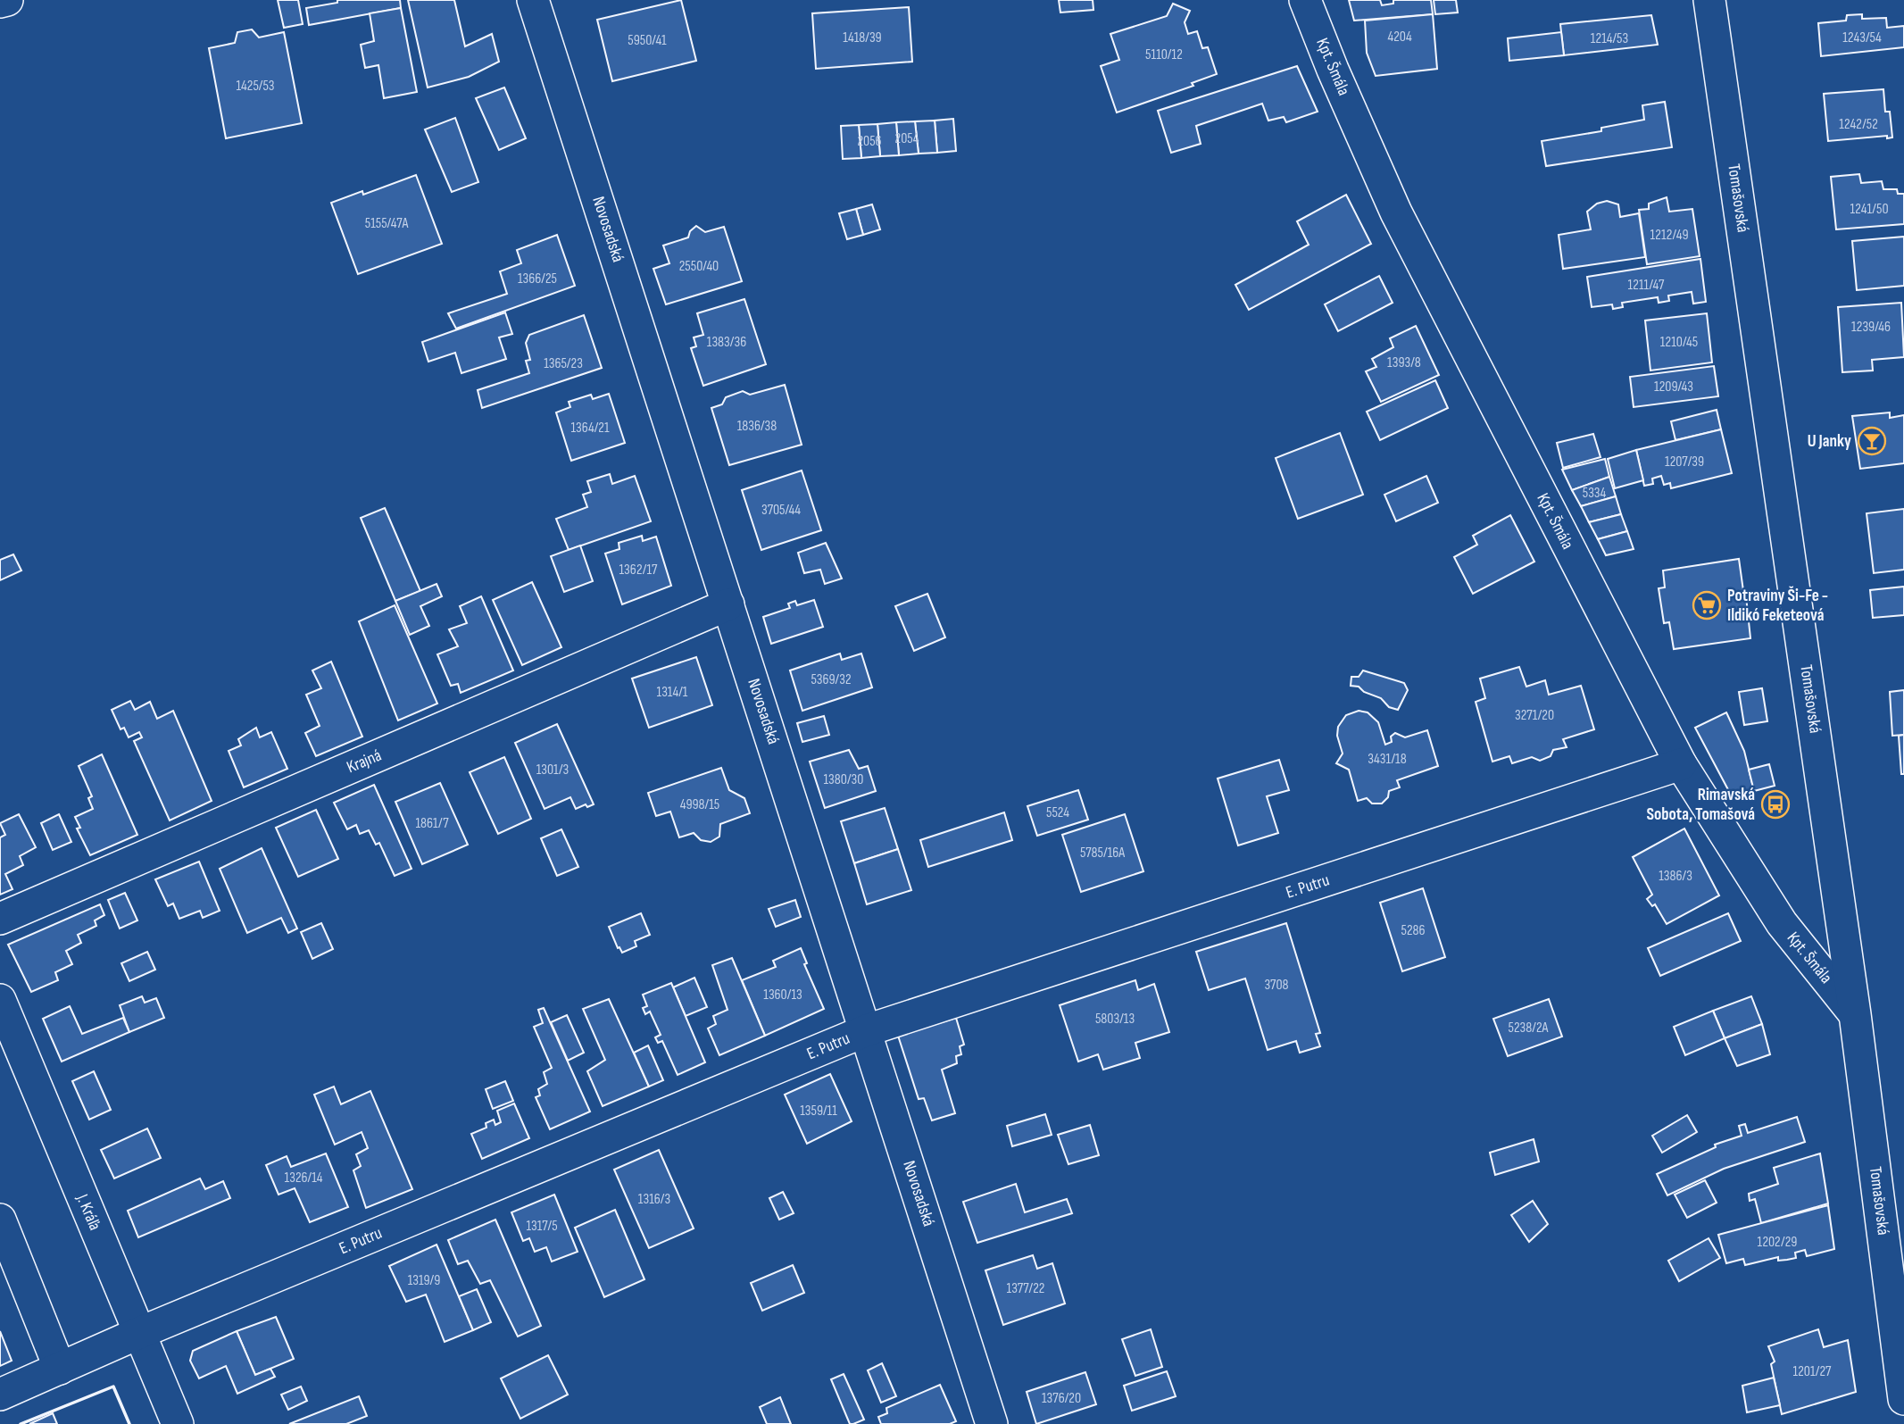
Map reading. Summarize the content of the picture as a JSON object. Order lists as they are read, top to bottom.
{
  "streets": {
    "street": [
      "Kpt. Šmála",
      "Tomašovská",
      "Novosadská",
      "Krajná",
      "E. Putru",
      "J. Kráľa"
    ]
  },
  "crossings": [
    ["Kpt. Šmála", "Tomašovská"],
    ["Kpt. Šmála", "E. Putru"],
    ["Novosadská", "Krajná"],
    ["Novosadská", "E. Putru"],
    ["E. Putru", "J. Kráľa"]
  ],
  "places": {
    "bar": ["U Janky"],
    "supermarket": ["Potraviny Ši-Fe - Ildikó Feketeová"],
    "bus stop": ["Rimavská Sobota, Tomašová"]
  },
  "house_numbers": [
    "4204",
    "1418/39",
    "1243/54",
    "1214/53",
    "5950/41",
    "5110/12",
    "1425/53",
    "1242/52",
    "2054",
    "2056",
    "1241/50",
    "5155/47A",
    "1212/49",
    "2550/40",
    "1366/25",
    "1211/47",
    "1239/46",
    "1383/36",
    "1210/45",
    "1393/8",
    "1365/23",
    "1209/43",
    "1836/38",
    "1364/21",
    "1207/39",
    "5334",
    "3705/44",
    "1362/17",
    "5369/32",
    "1314/1",
    "3271/20",
    "3431/18",
    "1301/3",
    "1380/30",
    "4998/15",
    "5524",
    "1861/7",
    "5785/16A",
    "1386/3",
    "5286",
    "3708",
    "1360/13",
    "5803/13",
    "5238/2A",
    "1359/11",
    "1326/14",
    "1316/3",
    "1317/5",
    "1202/29",
    "1319/9",
    "1377/22",
    "1201/27",
    "1376/20"
  ]
}
